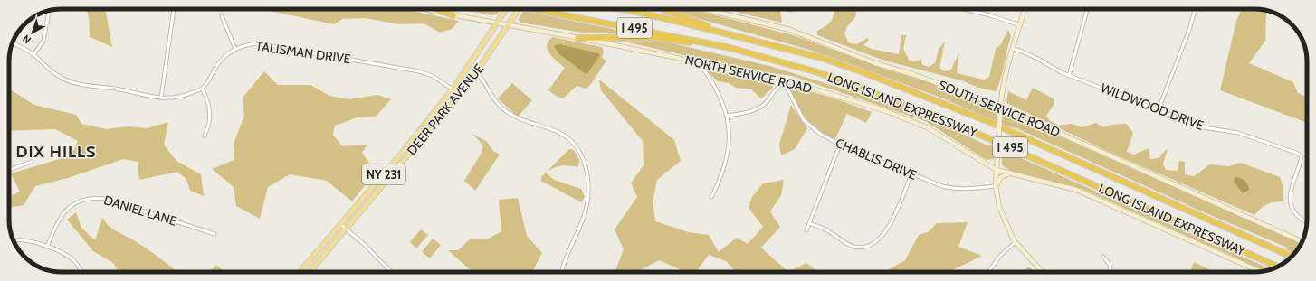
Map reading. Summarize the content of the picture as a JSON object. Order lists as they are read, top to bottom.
{
  "streets": {
    "highway": ["I 495", "LONG ISLAND EXPRESSWAY"],
    "main road": [
      "NORTH SERVICE ROAD",
      "SOUTH SERVICE ROAD",
      "DEER PARK AVENUE",
      "NY 231"
    ],
    "street": [
      "TALISMAN DRIVE",
      "WILDWOOD DRIVE",
      "CHABLIS DRIVE",
      "DANIEL LANE"
    ]
  },
  "crossings": [
    ["TALISMAN DRIVE", "DEER PARK AVENUE"],
    ["NORTH SERVICE ROAD", "DEER PARK AVENUE"]
  ],
  "districts": ["DIX HILLS"],
  "north": "bottom left"
}
